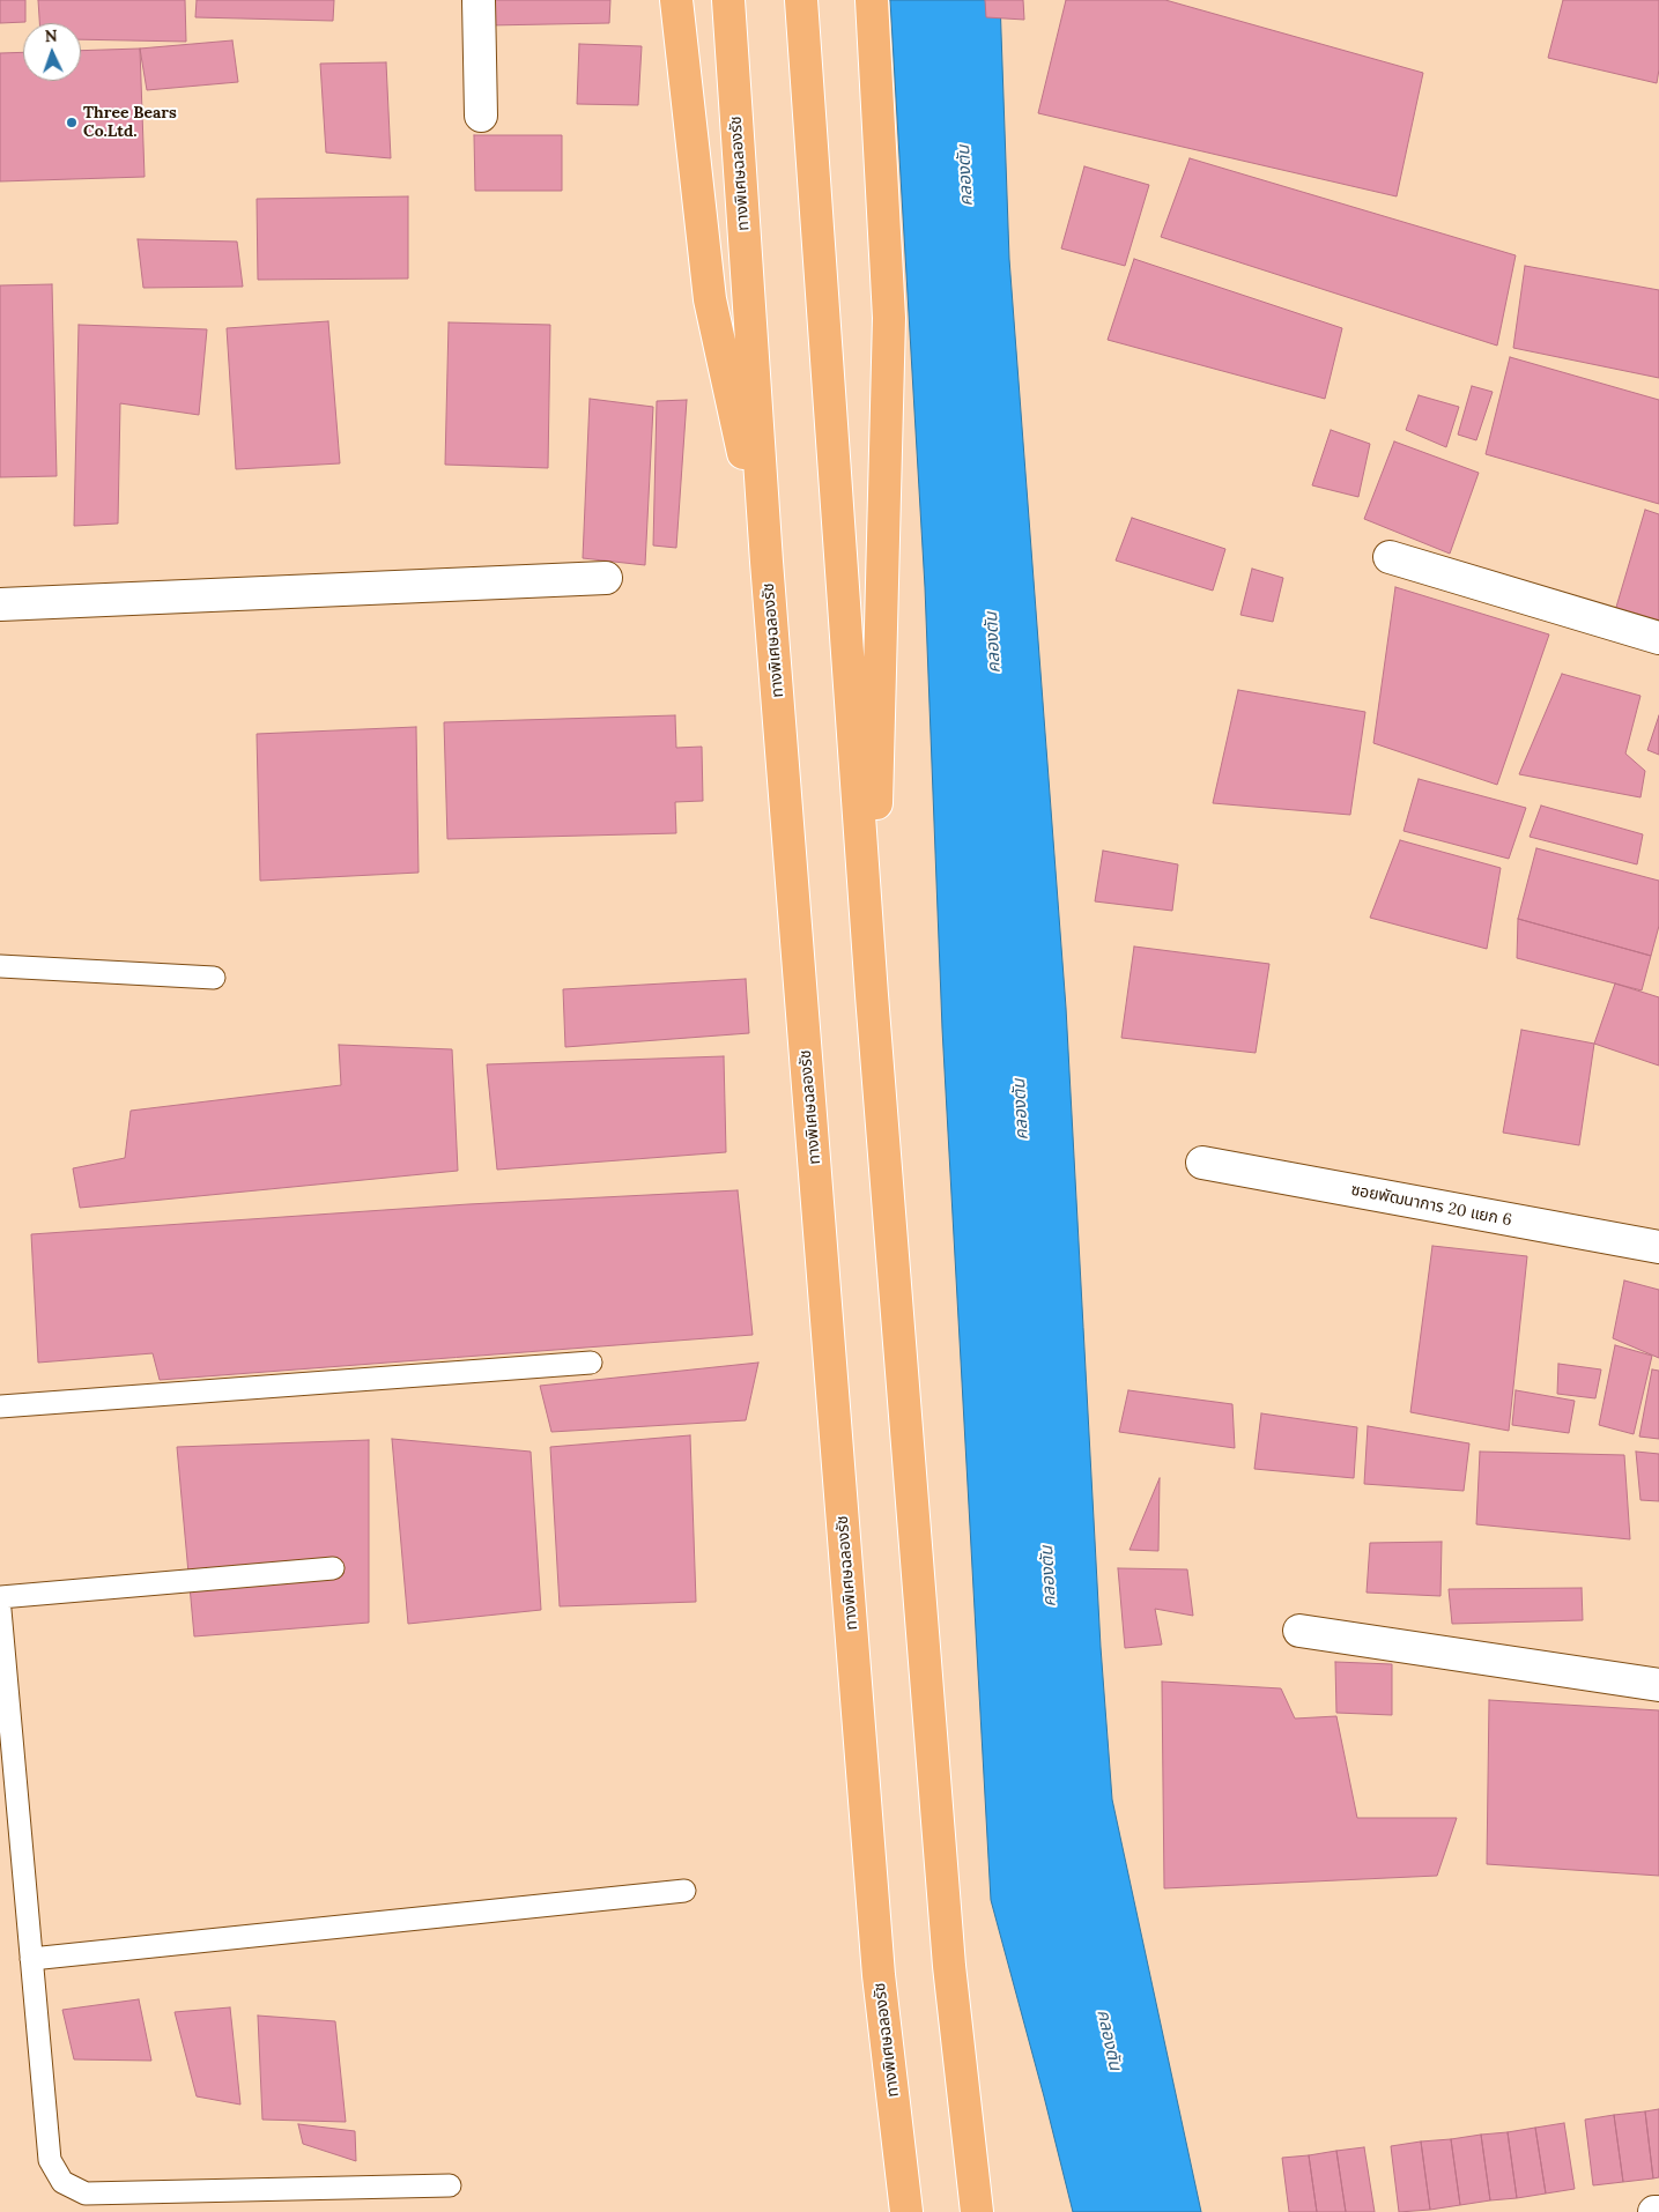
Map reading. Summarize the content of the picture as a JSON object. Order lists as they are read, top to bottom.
{
  "streets": {
    "highway": ["ทางพิเศษฉลองรัช"],
    "street": ["ซอยพัฒนาการ 20 แยก 6"]
  },
  "water": ["คลองตัน"],
  "places": ["Three Bears Co.Ltd."],
  "north": "top"
}
